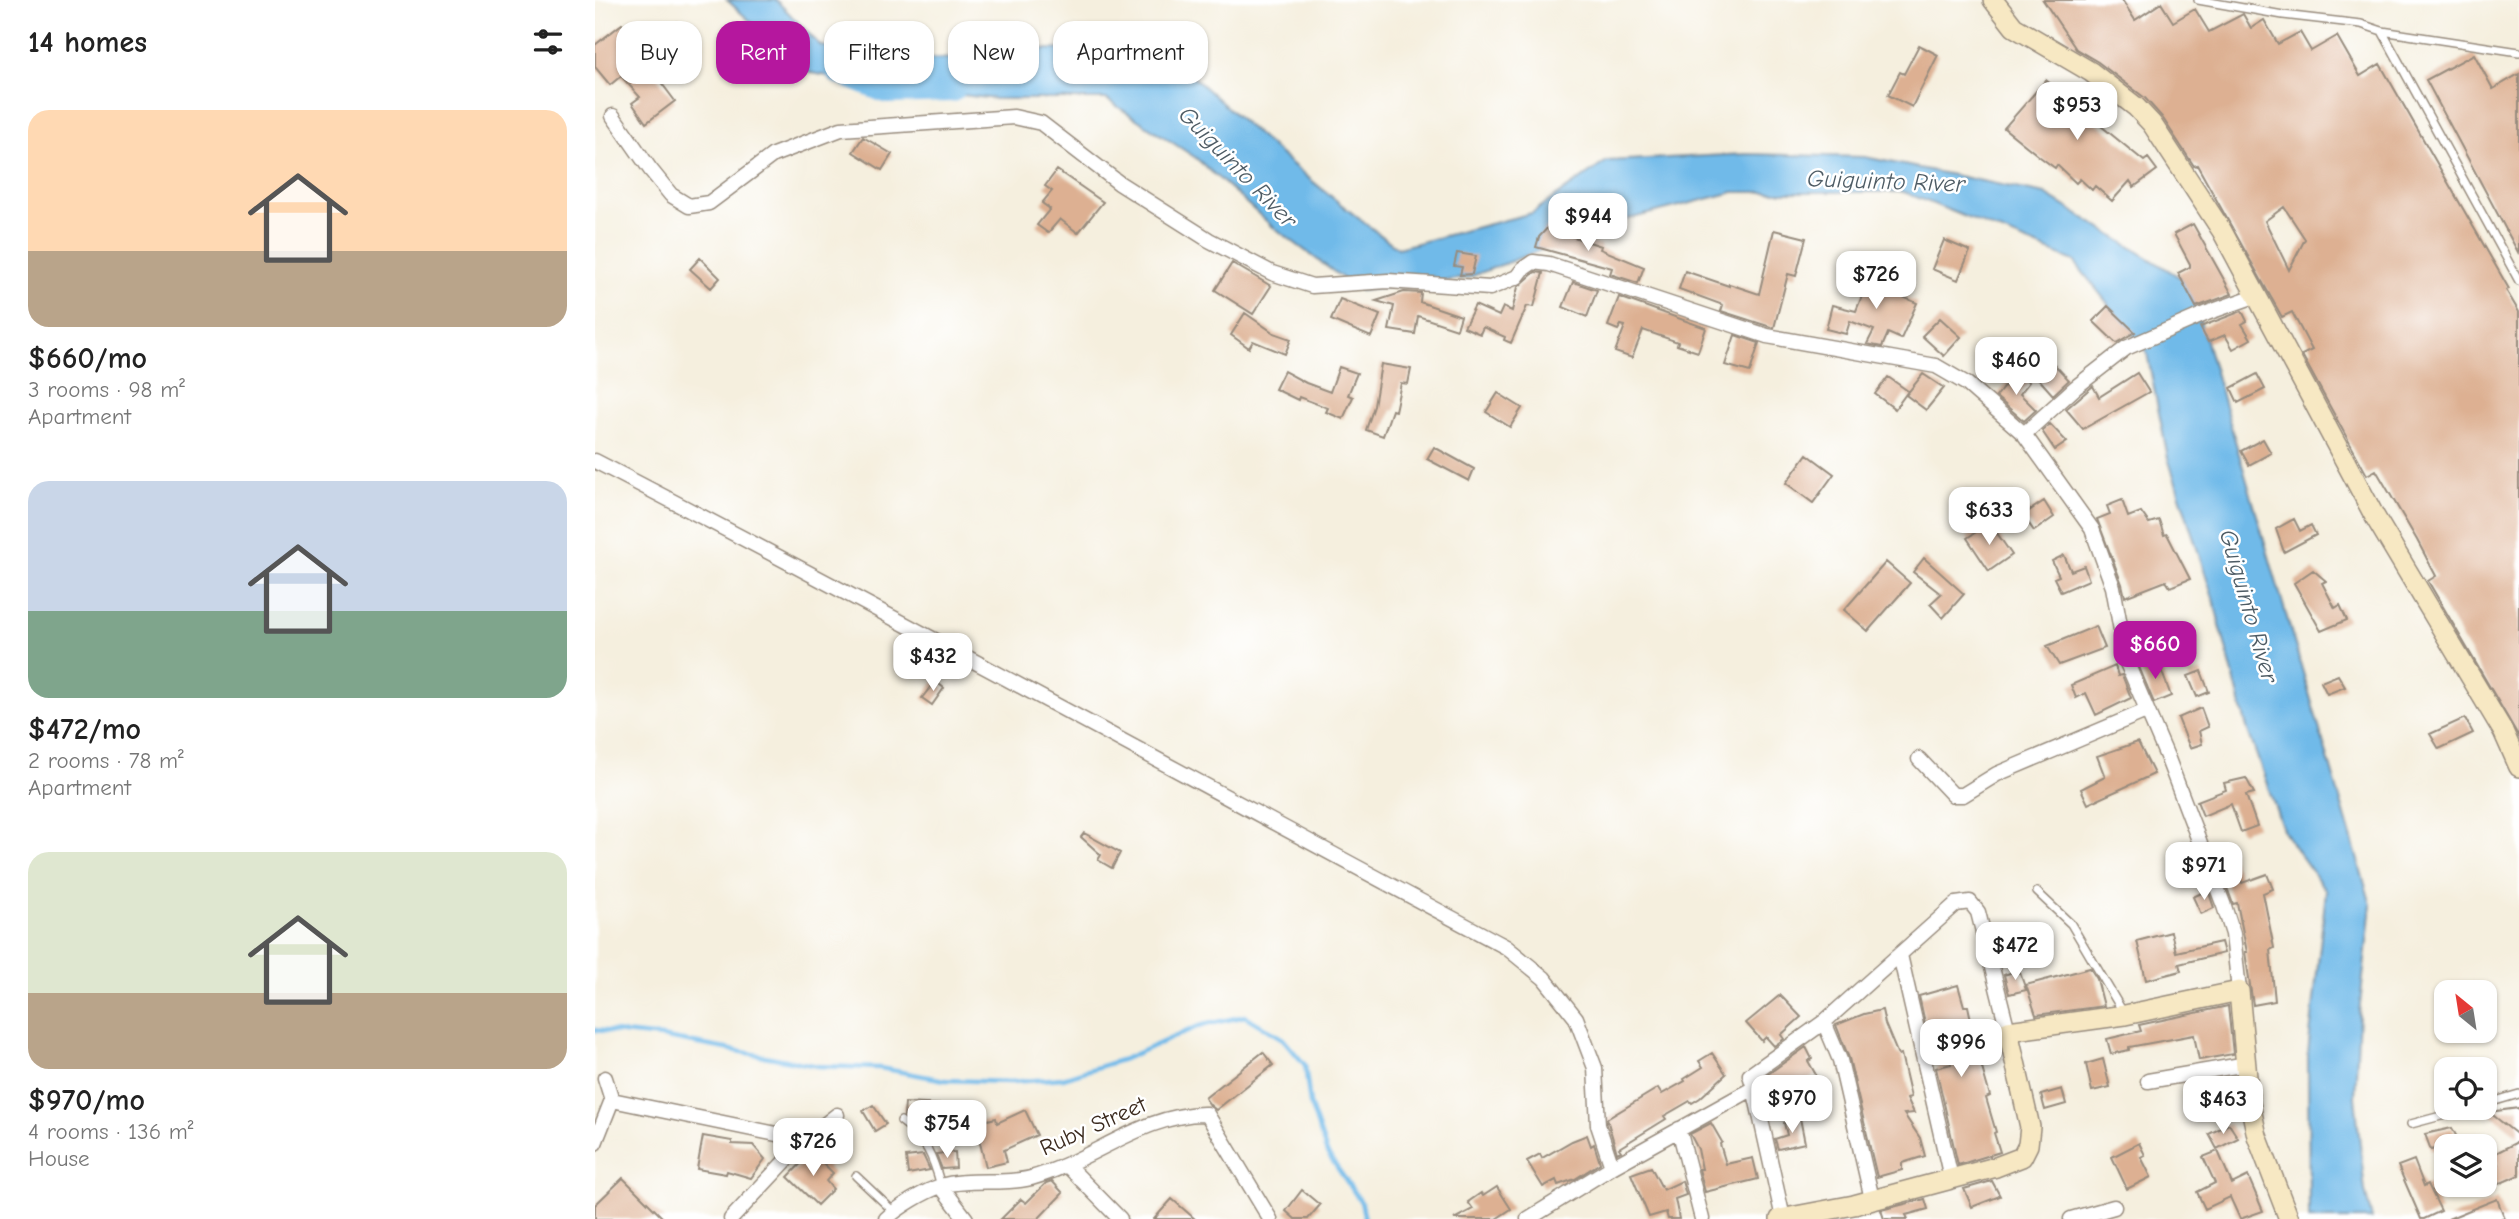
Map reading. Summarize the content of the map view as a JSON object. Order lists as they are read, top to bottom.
{
  "streets": {
    "street": ["Ruby Street"]
  },
  "water": ["Guiguinto River"],
  "north": "top left",
  "page": {
    "heading": "14 homes",
    "chip": [
      "Buy",
      "Rent",
      "Filters",
      "New",
      "Apartment"
    ],
    "price": [
      "$953",
      "$944",
      "$726",
      "$460",
      "$633",
      "$660",
      "$432",
      "$971",
      "$472",
      "$996",
      "$970",
      "$463",
      "$754",
      "$726"
    ],
    "list": [
      {
        "name": "$660/mo",
        "note": "3 rooms · 98 m² · Apartment"
      },
      {
        "name": "$472/mo",
        "note": "2 rooms · 78 m² · Apartment"
      },
      {
        "name": "$970/mo",
        "note": "4 rooms · 136 m² · House"
      }
    ]
  }
}
